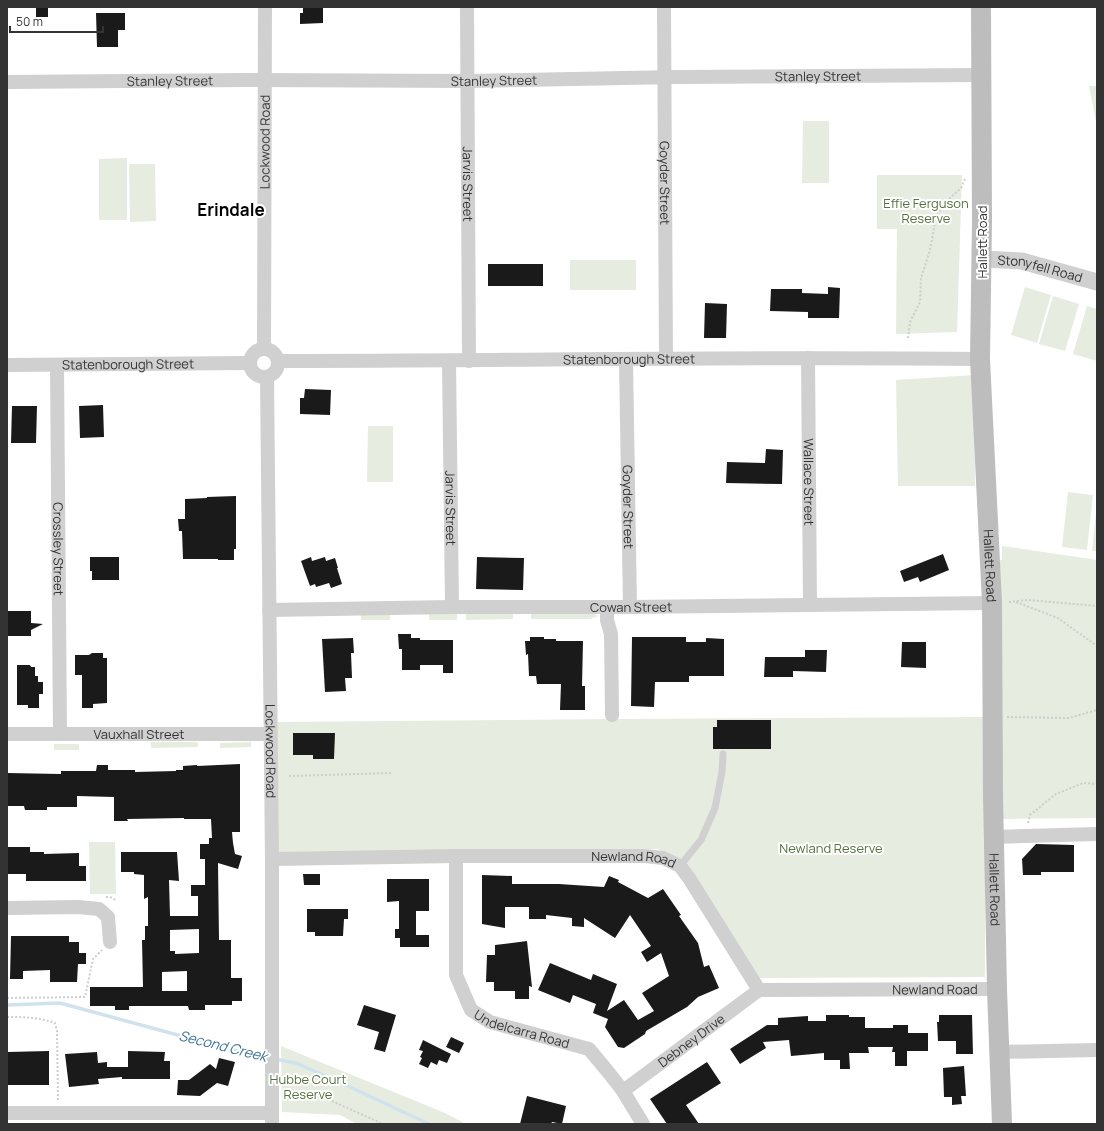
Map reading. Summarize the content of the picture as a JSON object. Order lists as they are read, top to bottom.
{
  "streets": {
    "main road": ["Hallett Road"],
    "street": [
      "Stanley Street",
      "Lockwood Road",
      "Goyder Street",
      "Jarvis Street",
      "Stonyfell Road",
      "Statenborough Street",
      "Wallace Street",
      "Crossley Street",
      "Cowan Street",
      "Vauxhall Street",
      "Newland Road",
      "Undelcarra Road",
      "Debney Drive"
    ]
  },
  "crossings": [
    ["Stanley Street", "Lockwood Road"],
    ["Stanley Street", "Goyder Street"],
    ["Stanley Street", "Jarvis Street"],
    ["Stanley Street", "Hallett Road"],
    ["Lockwood Road", "Statenborough Street"],
    ["Lockwood Road", "Cowan Street"],
    ["Lockwood Road", "Vauxhall Street"],
    ["Lockwood Road", "Newland Road"],
    ["Goyder Street", "Statenborough Street"],
    ["Goyder Street", "Cowan Street"],
    ["Jarvis Street", "Statenborough Street"],
    ["Jarvis Street", "Cowan Street"],
    ["Hallett Road", "Stonyfell Road"],
    ["Hallett Road", "Statenborough Street"],
    ["Hallett Road", "Cowan Street"],
    ["Hallett Road", "Newland Road"],
    ["Statenborough Street", "Wallace Street"],
    ["Statenborough Street", "Crossley Street"],
    ["Wallace Street", "Cowan Street"],
    ["Crossley Street", "Vauxhall Street"],
    ["Newland Road", "Undelcarra Road"],
    ["Newland Road", "Debney Drive"],
    ["Undelcarra Road", "Debney Drive"]
  ],
  "districts": ["Erindale"],
  "water": ["Second Creek"],
  "parks": ["Effie Ferguson Reserve", "Newland Reserve", "Hubbe Court Reserve"],
  "scale_bar": "50 m"
}
